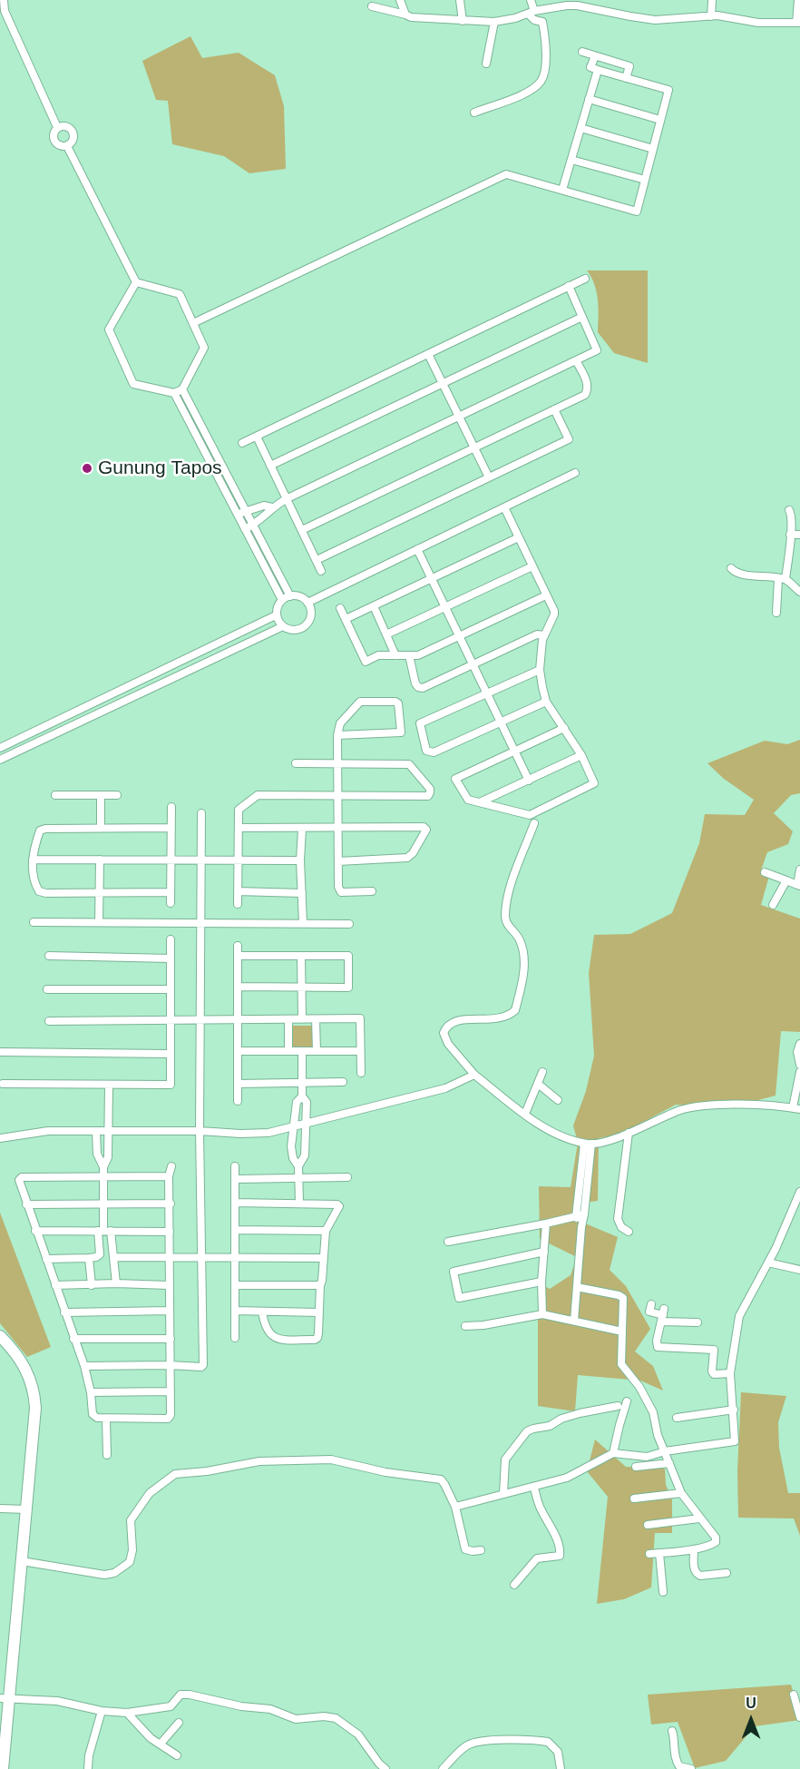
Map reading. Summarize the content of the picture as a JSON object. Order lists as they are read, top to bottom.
{
  "places": ["Gunung Tapos"],
  "north": "top"
}
